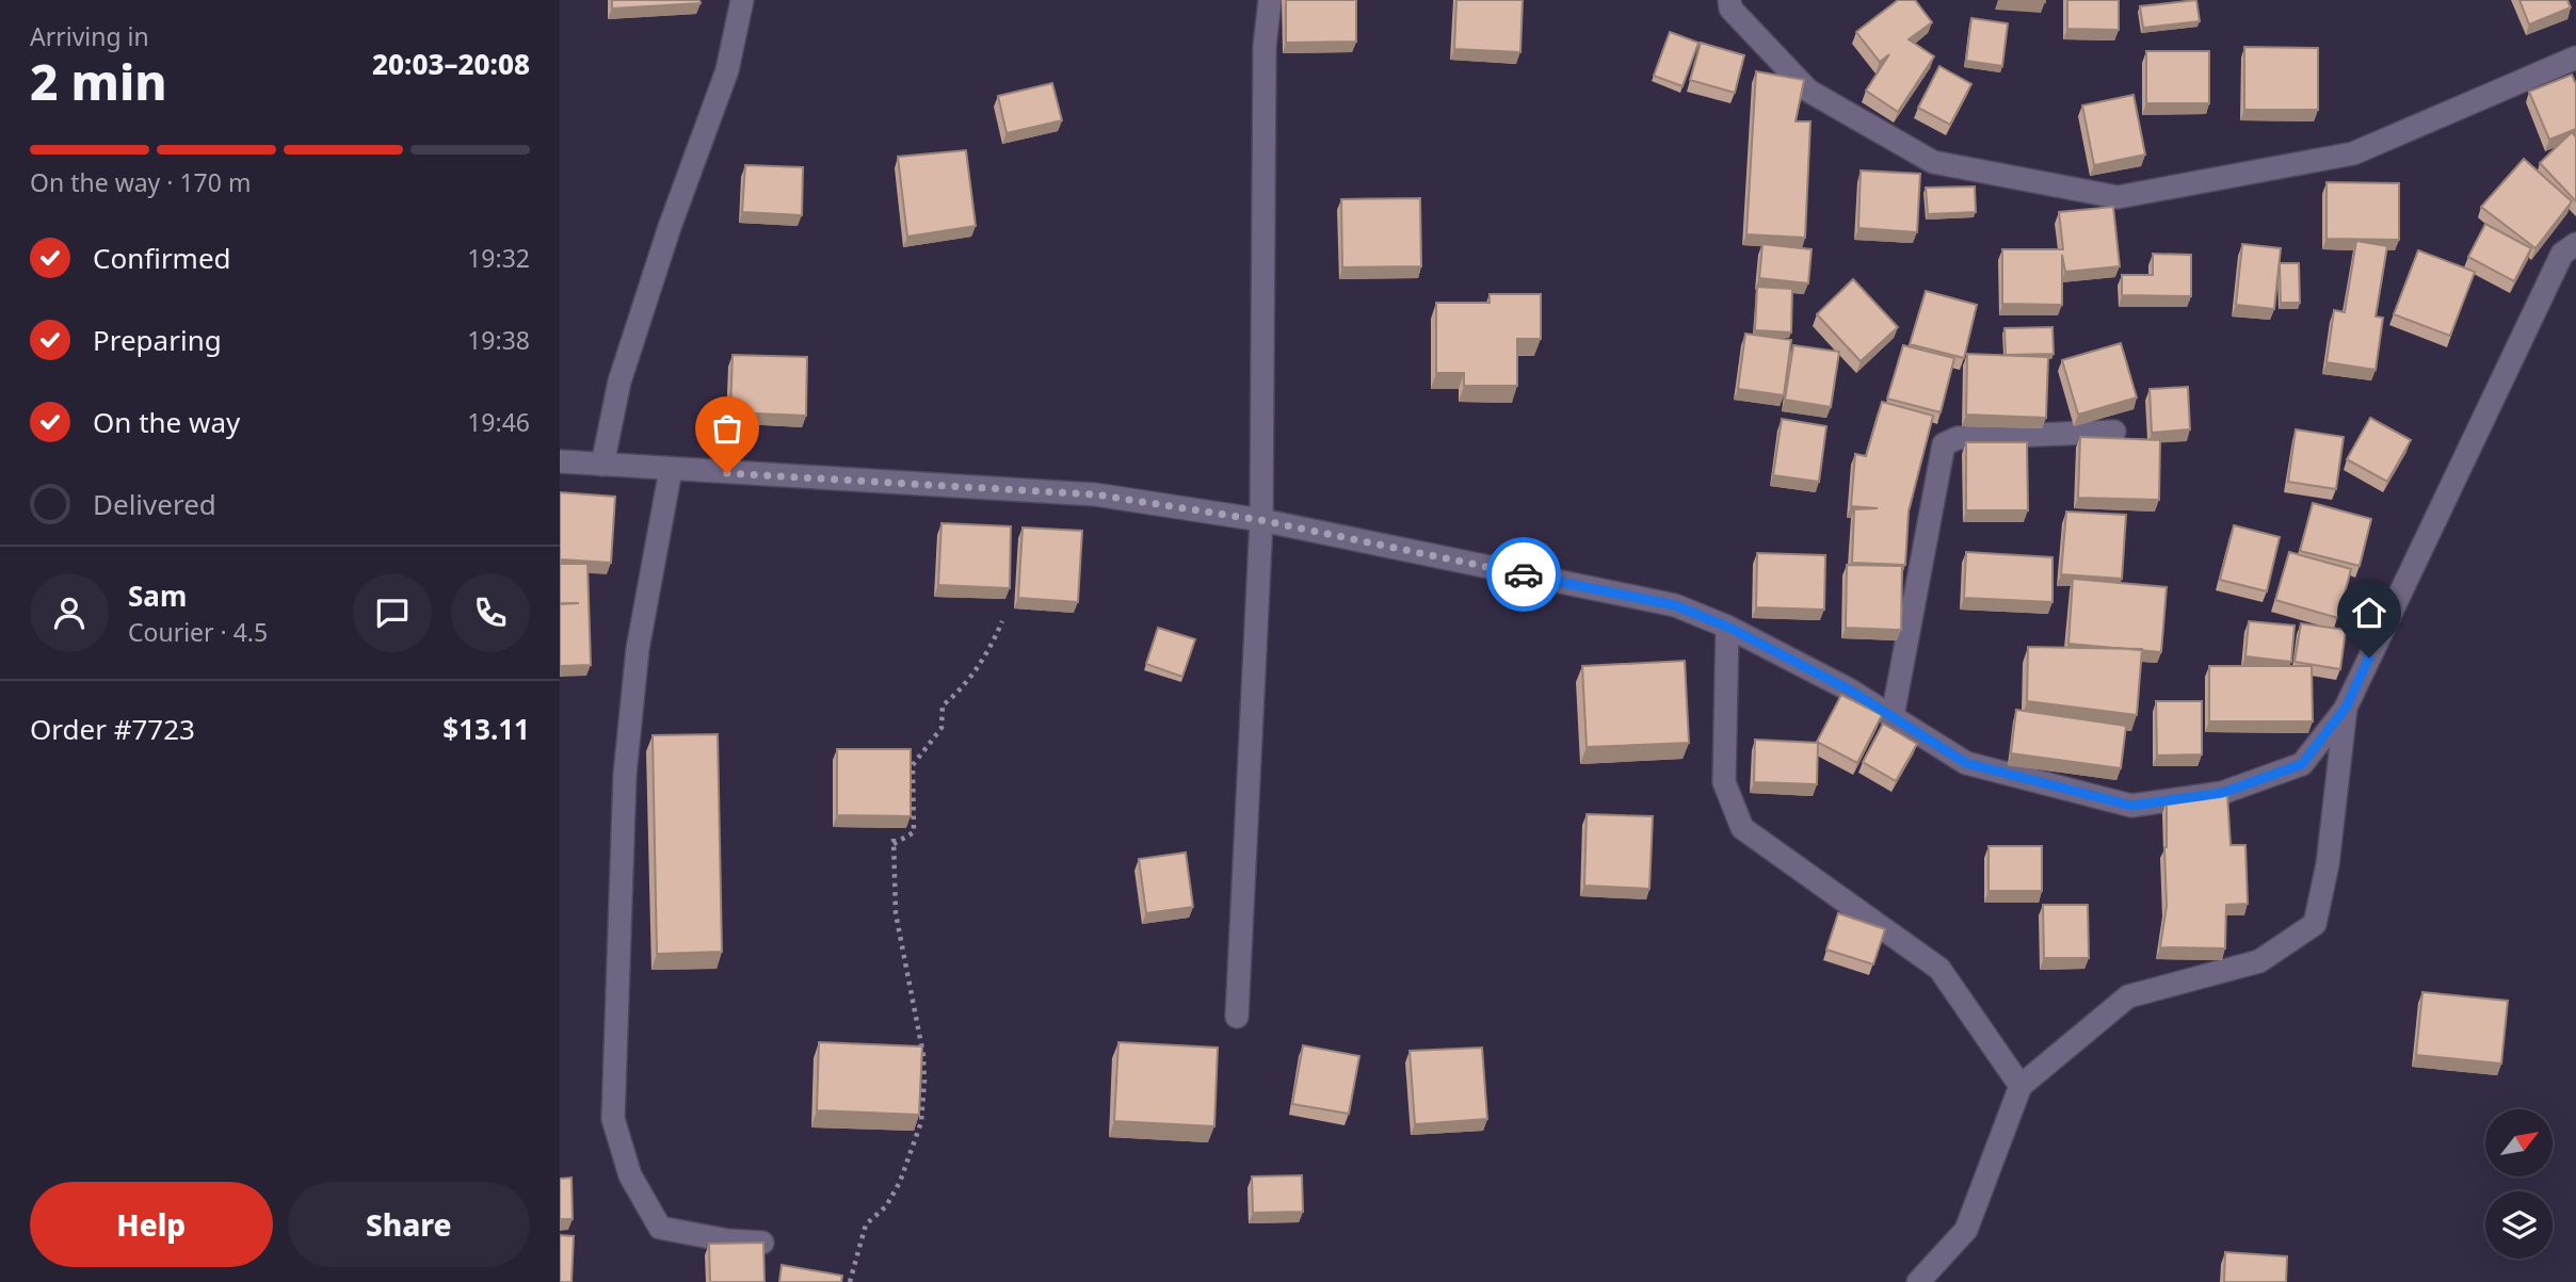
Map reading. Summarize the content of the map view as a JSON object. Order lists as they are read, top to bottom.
{
  "north": "top right",
  "page": {
    "heading": ["2 min", "Arriving in", "20:03–20:08"],
    "panel": [
      "Sam",
      "Courier · 4.5",
      "Order #7723",
      "$13.11"
    ],
    "bar": "On the way · 170 m",
    "list": [
      ["Confirmed", "19:32"],
      ["Preparing", "19:38"],
      ["On the way", "19:46"],
      "Delivered"
    ],
    "buttons": ["Help", "Share"]
  }
}
